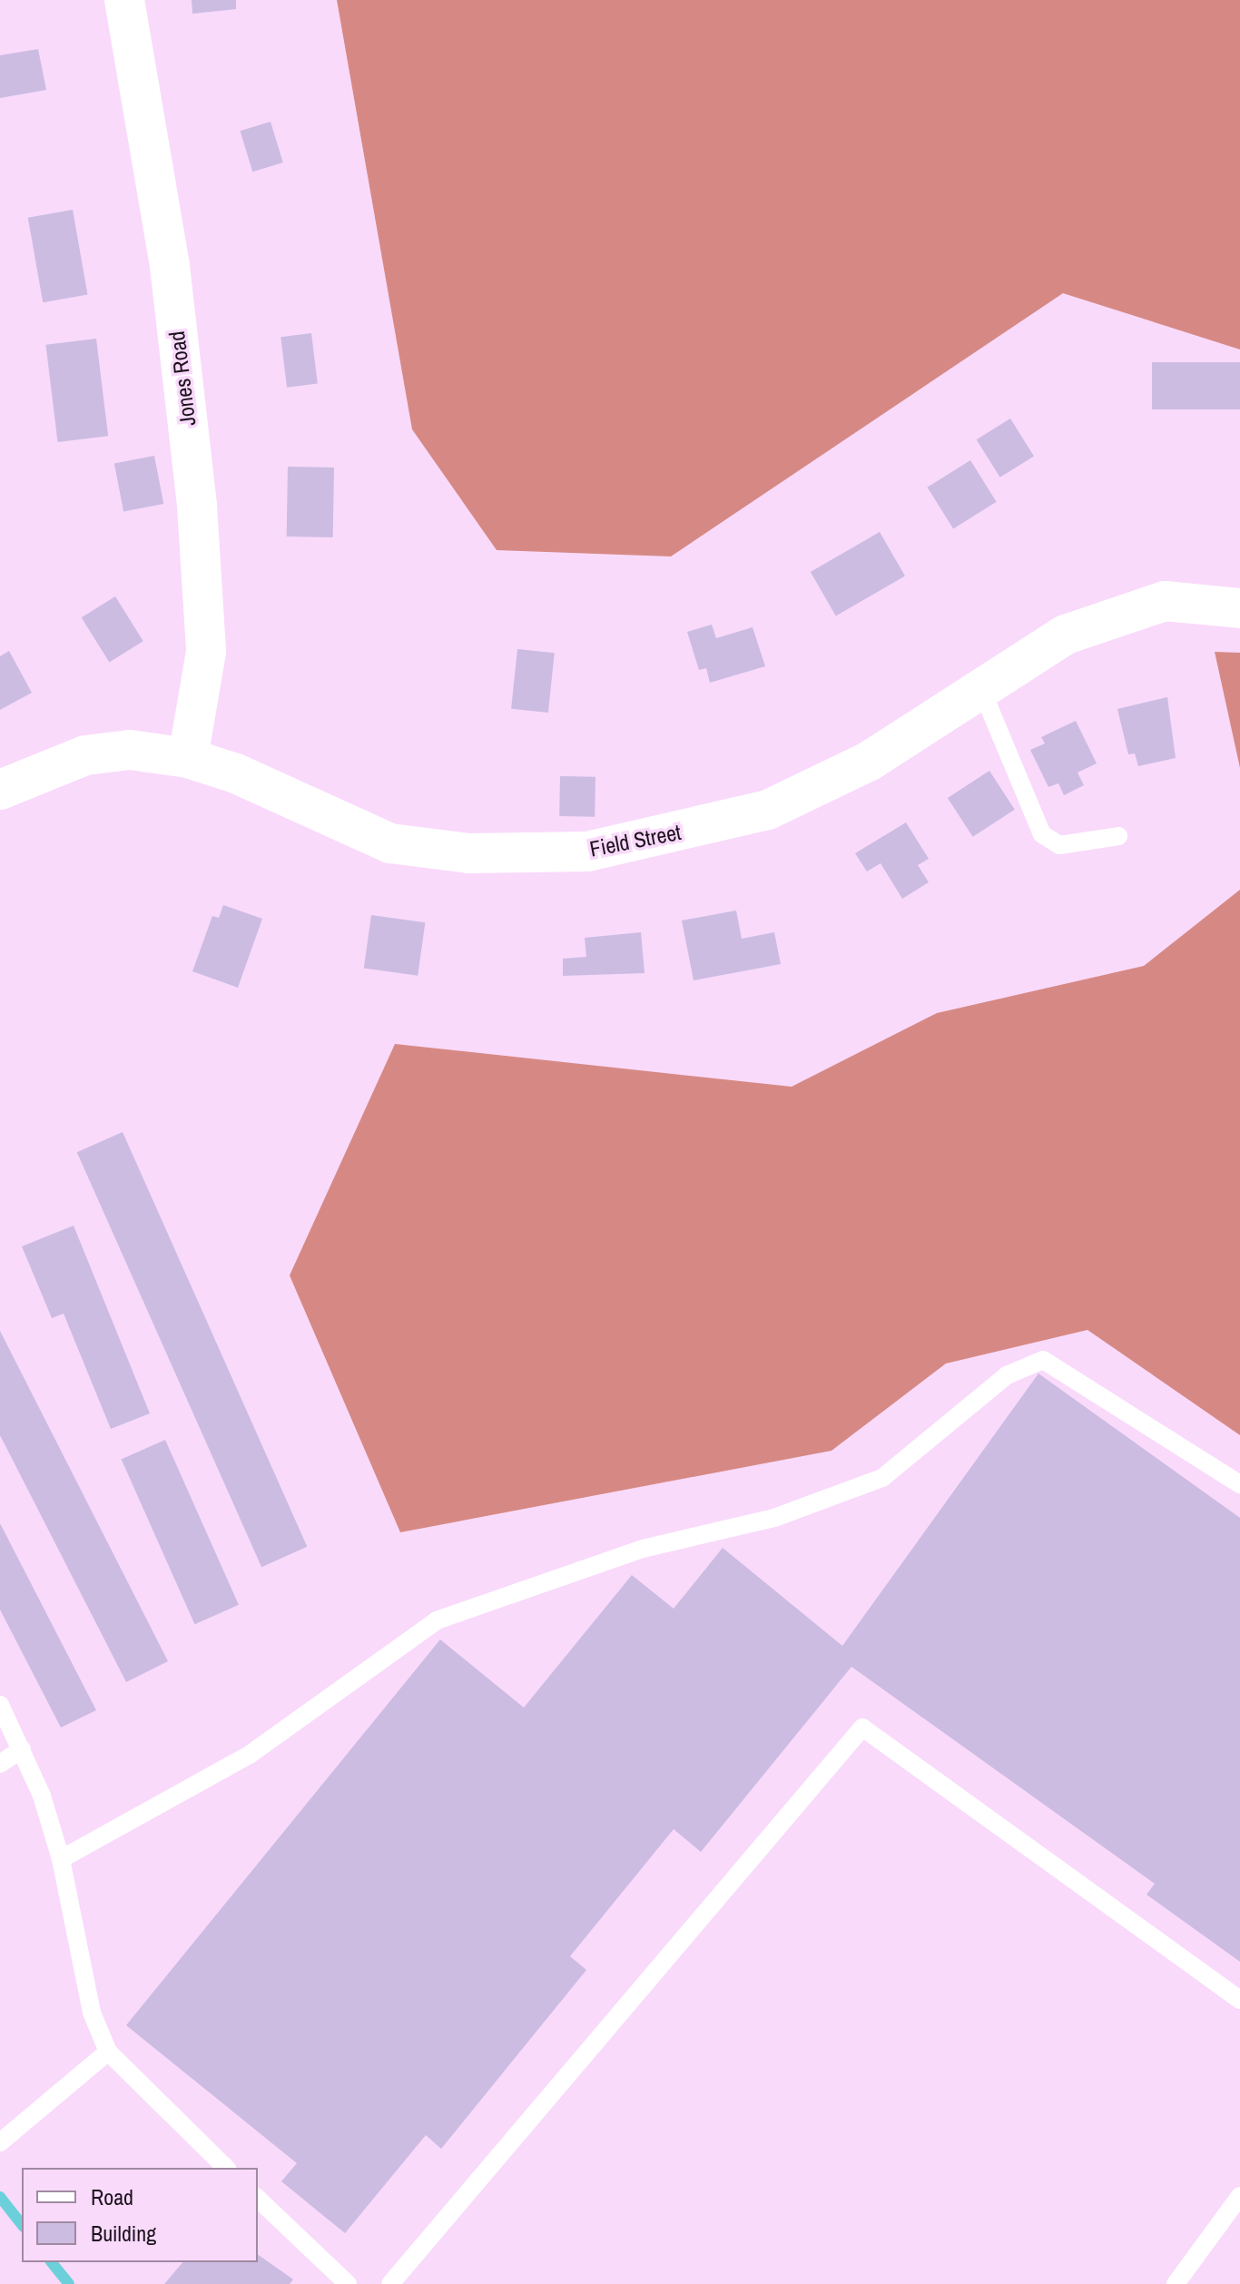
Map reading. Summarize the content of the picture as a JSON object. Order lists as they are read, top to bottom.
{
  "streets": {
    "street": ["Jones Road", "Field Street"]
  },
  "crossings": [
    ["Jones Road", "Field Street"]
  ],
  "legend": ["Road", "Building"]
}
